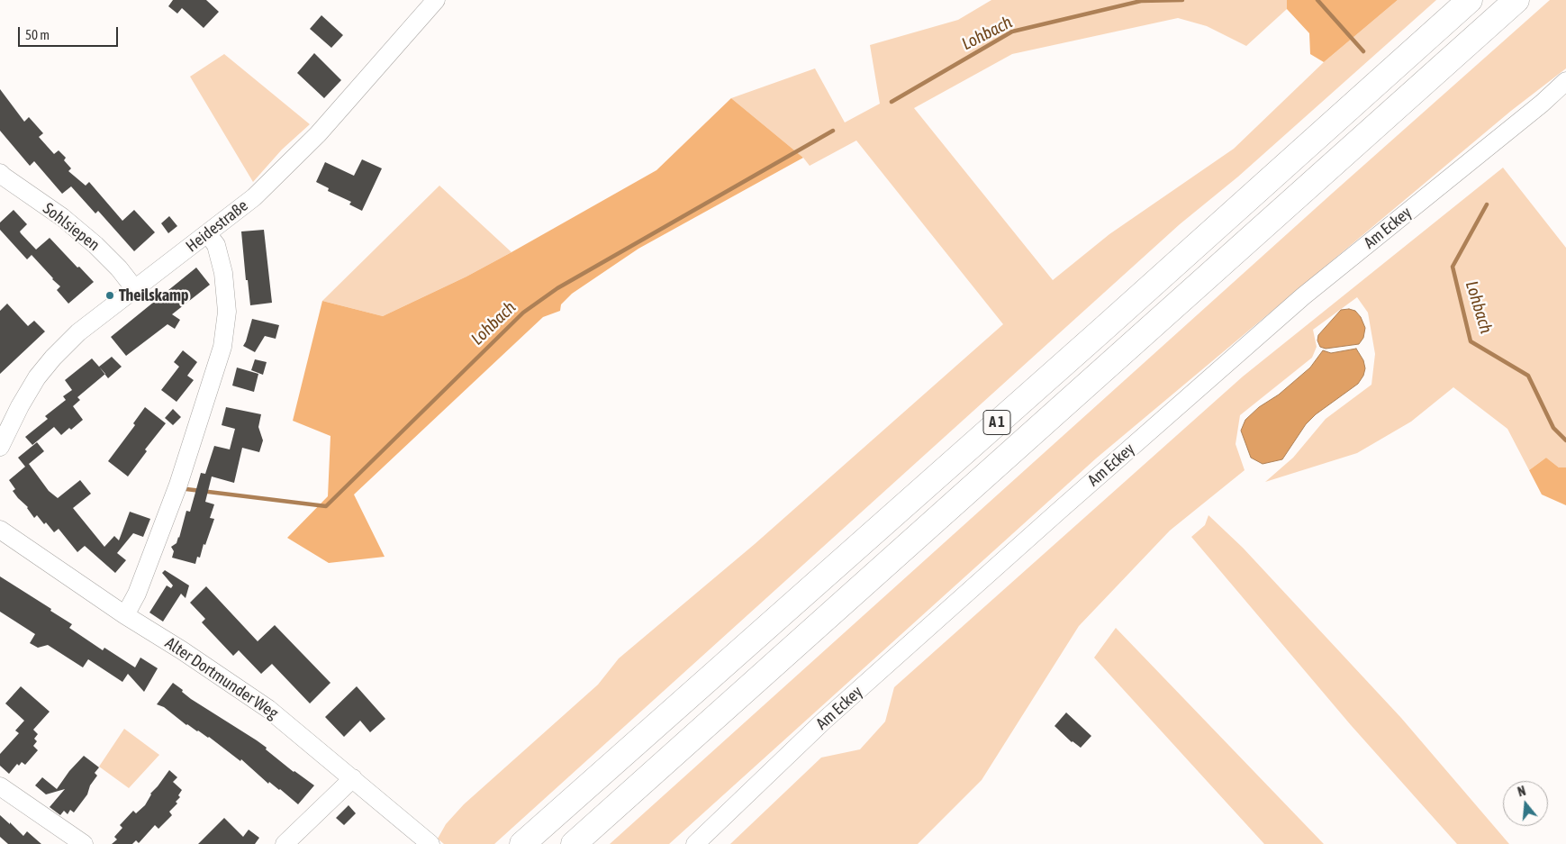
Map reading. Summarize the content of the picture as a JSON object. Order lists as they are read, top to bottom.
{
  "streets": {
    "highway": ["A 1"],
    "street": [
      "Heidestraße",
      "Sohlsiepen",
      "Am Eckey",
      "Alter Dortmunder Weg"
    ]
  },
  "crossings": [
    ["Heidestraße", "Sohlsiepen"]
  ],
  "water": ["Lohbach"],
  "places": ["Theilskamp"],
  "scale_bar": "50 m",
  "north": "top"
}
